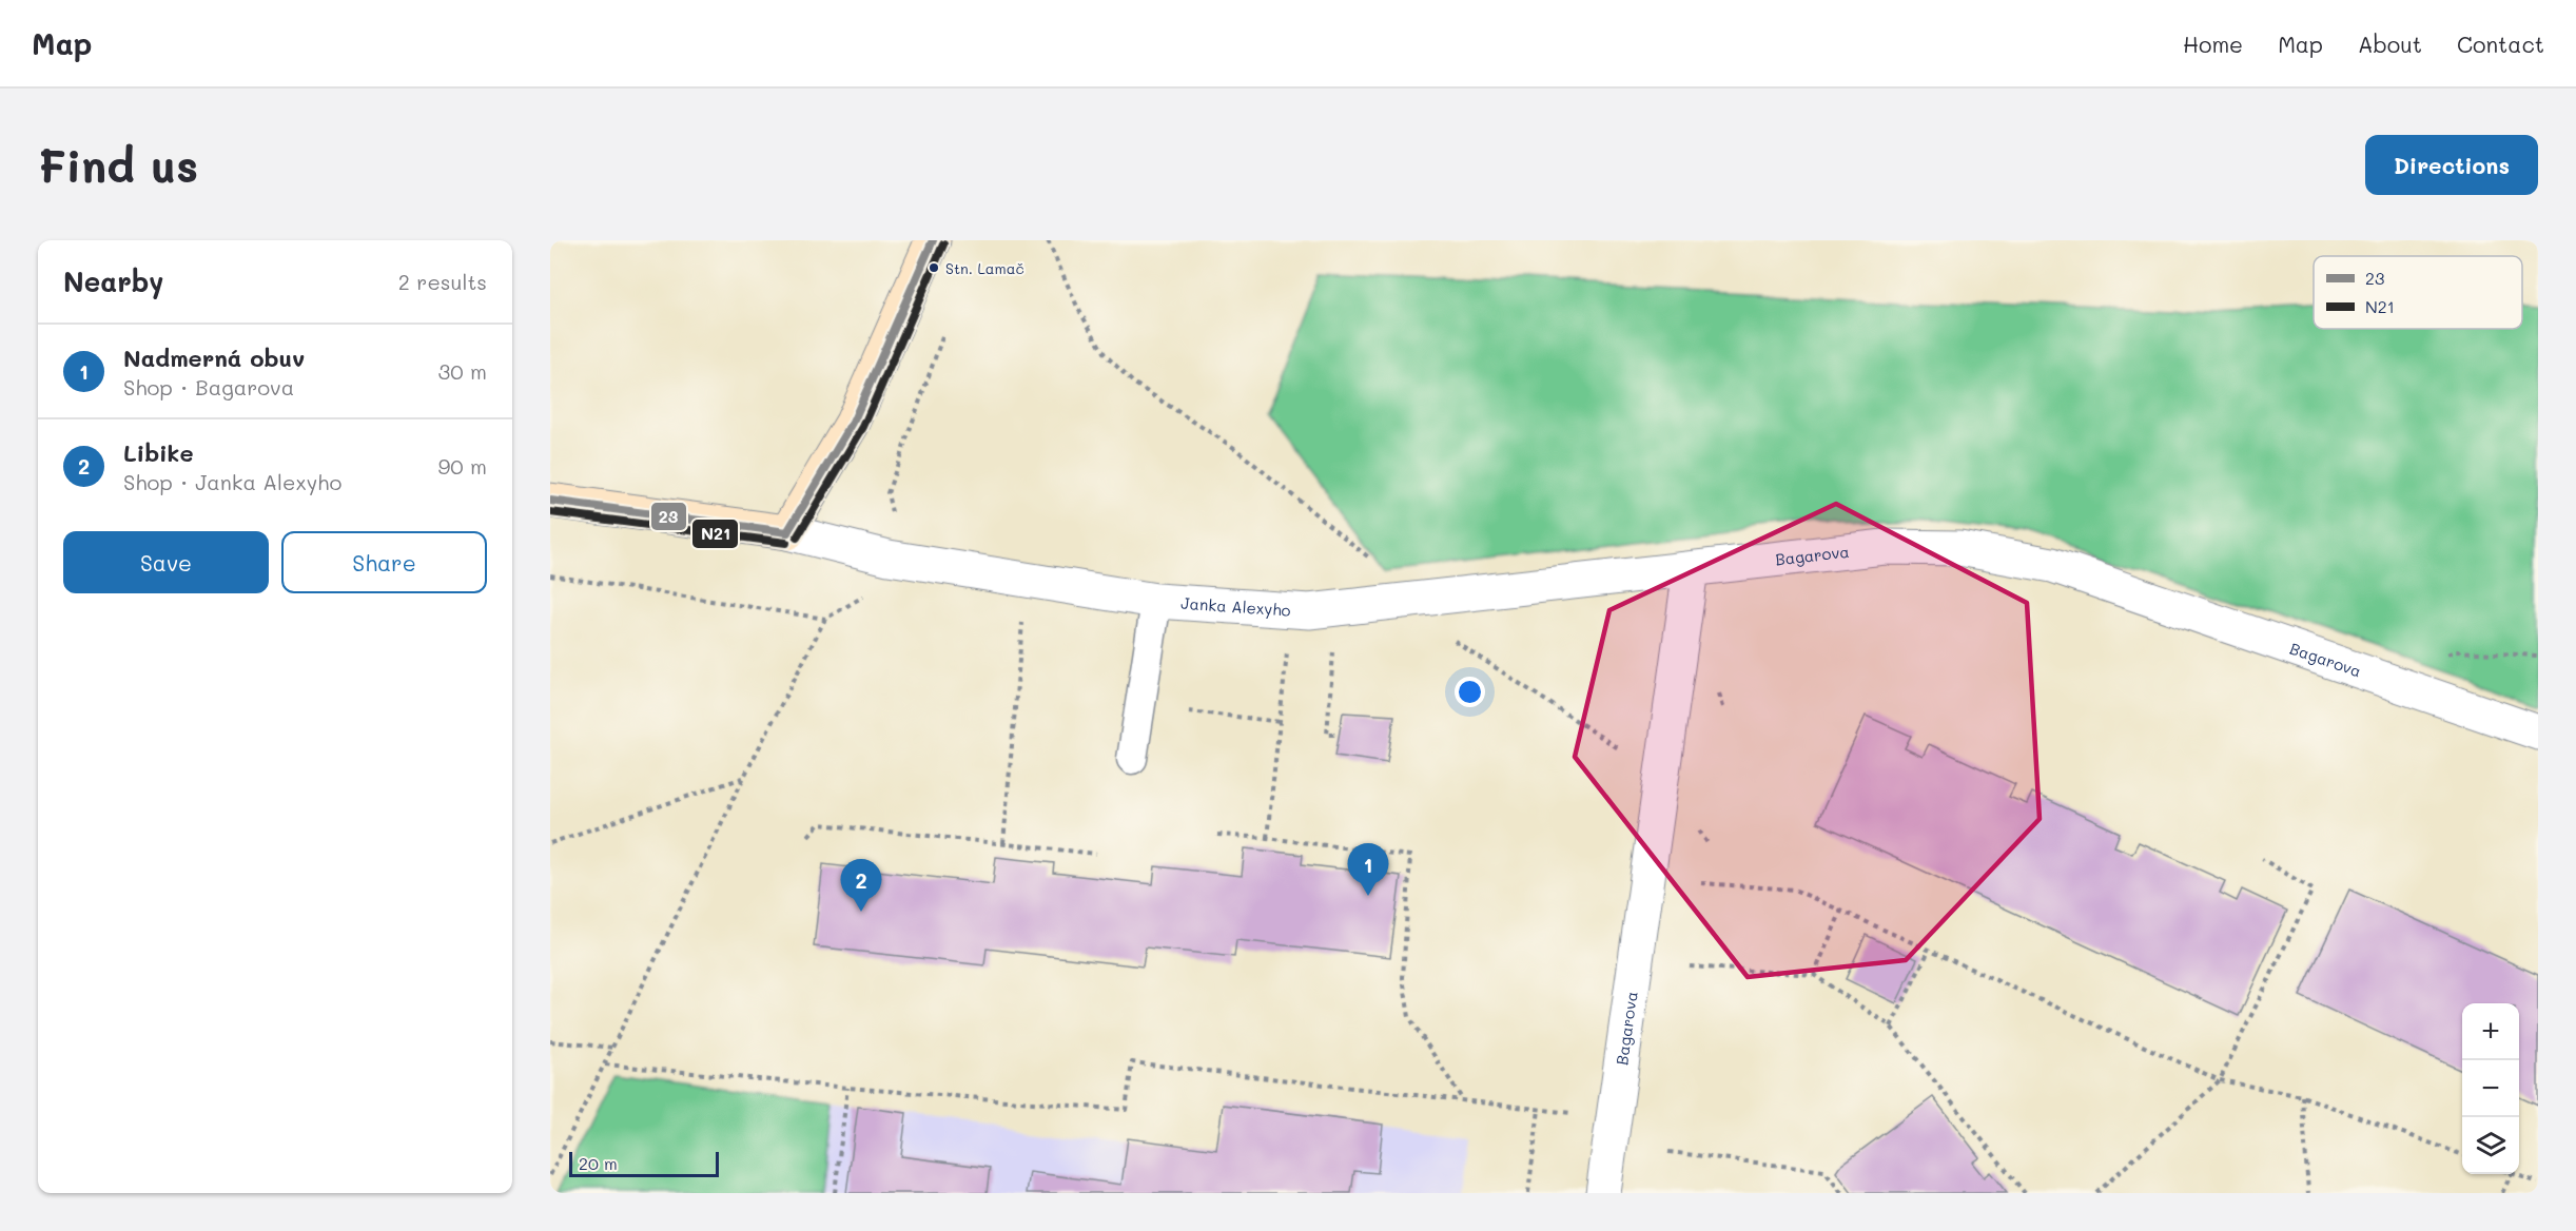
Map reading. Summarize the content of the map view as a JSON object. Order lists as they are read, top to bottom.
{
  "streets": {
    "street": ["Bagarova", "Janka Alexyho"]
  },
  "crossings": [
    ["Bagarova", "Janka Alexyho"]
  ],
  "places": ["Stn. Lamač"],
  "lines": ["transit line 23", "transit line N21"],
  "legend": ["23", "N21"],
  "scale_bar": "20 m",
  "page": {
    "header": "Map",
    "nav": [
      "Home",
      "Map",
      "About",
      "Contact"
    ],
    "buttons": [
      "Directions",
      ["Save", "Share"]
    ],
    "title": "Find us",
    "heading": ["Nearby", "2 results"],
    "list": [
      {
        "mark": "1",
        "name": "Nadmerná obuv",
        "note": "Shop · Bagarova",
        "value": "30 m"
      },
      {
        "mark": "2",
        "name": "Libike",
        "note": "Shop · Janka Alexyho",
        "value": "90 m"
      }
    ],
    "pins": ["1", "2"],
    "map_buttons": ["+", "−"],
    "scale": "20 m"
  }
}
